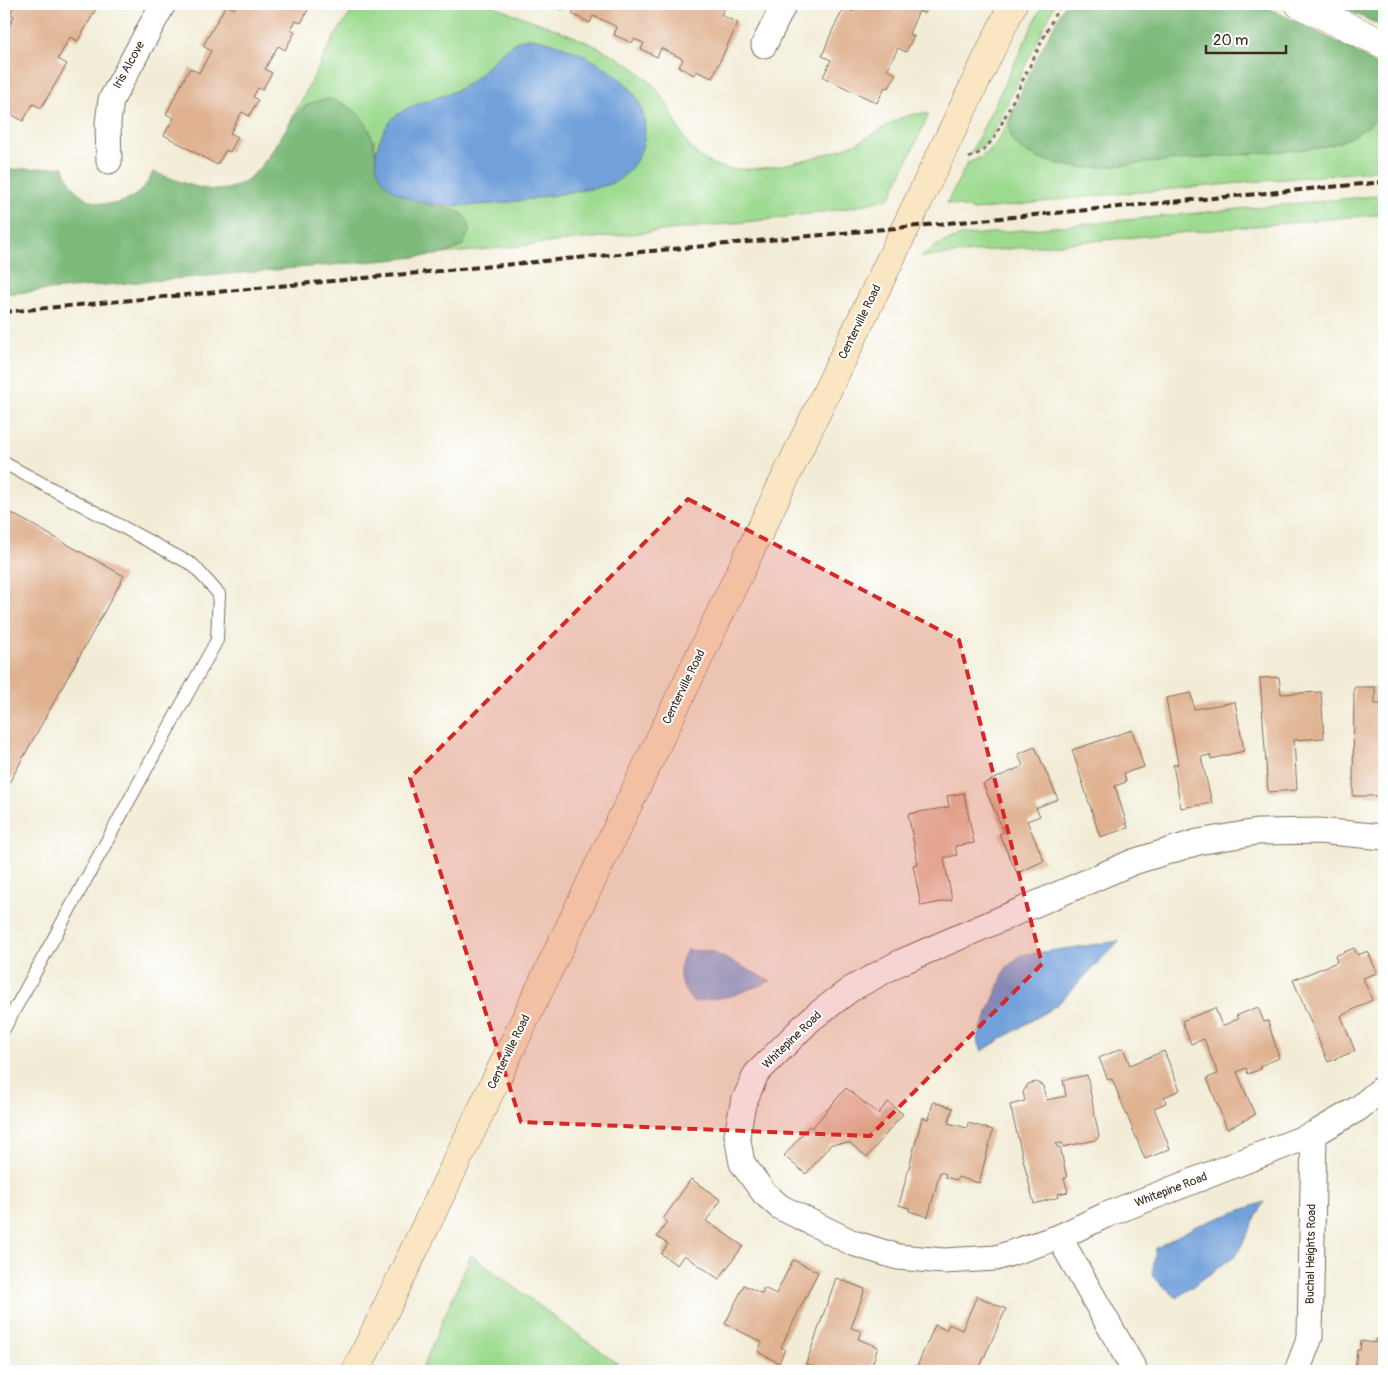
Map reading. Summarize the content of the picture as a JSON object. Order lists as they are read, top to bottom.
{
  "streets": {
    "main road": ["Centerville Road"],
    "street": ["Iris Alcove", "Whitepine Road", "Buchal Heights Road"]
  },
  "crossings": [
    ["Whitepine Road", "Buchal Heights Road"]
  ],
  "scale_bar": "20 m"
}
